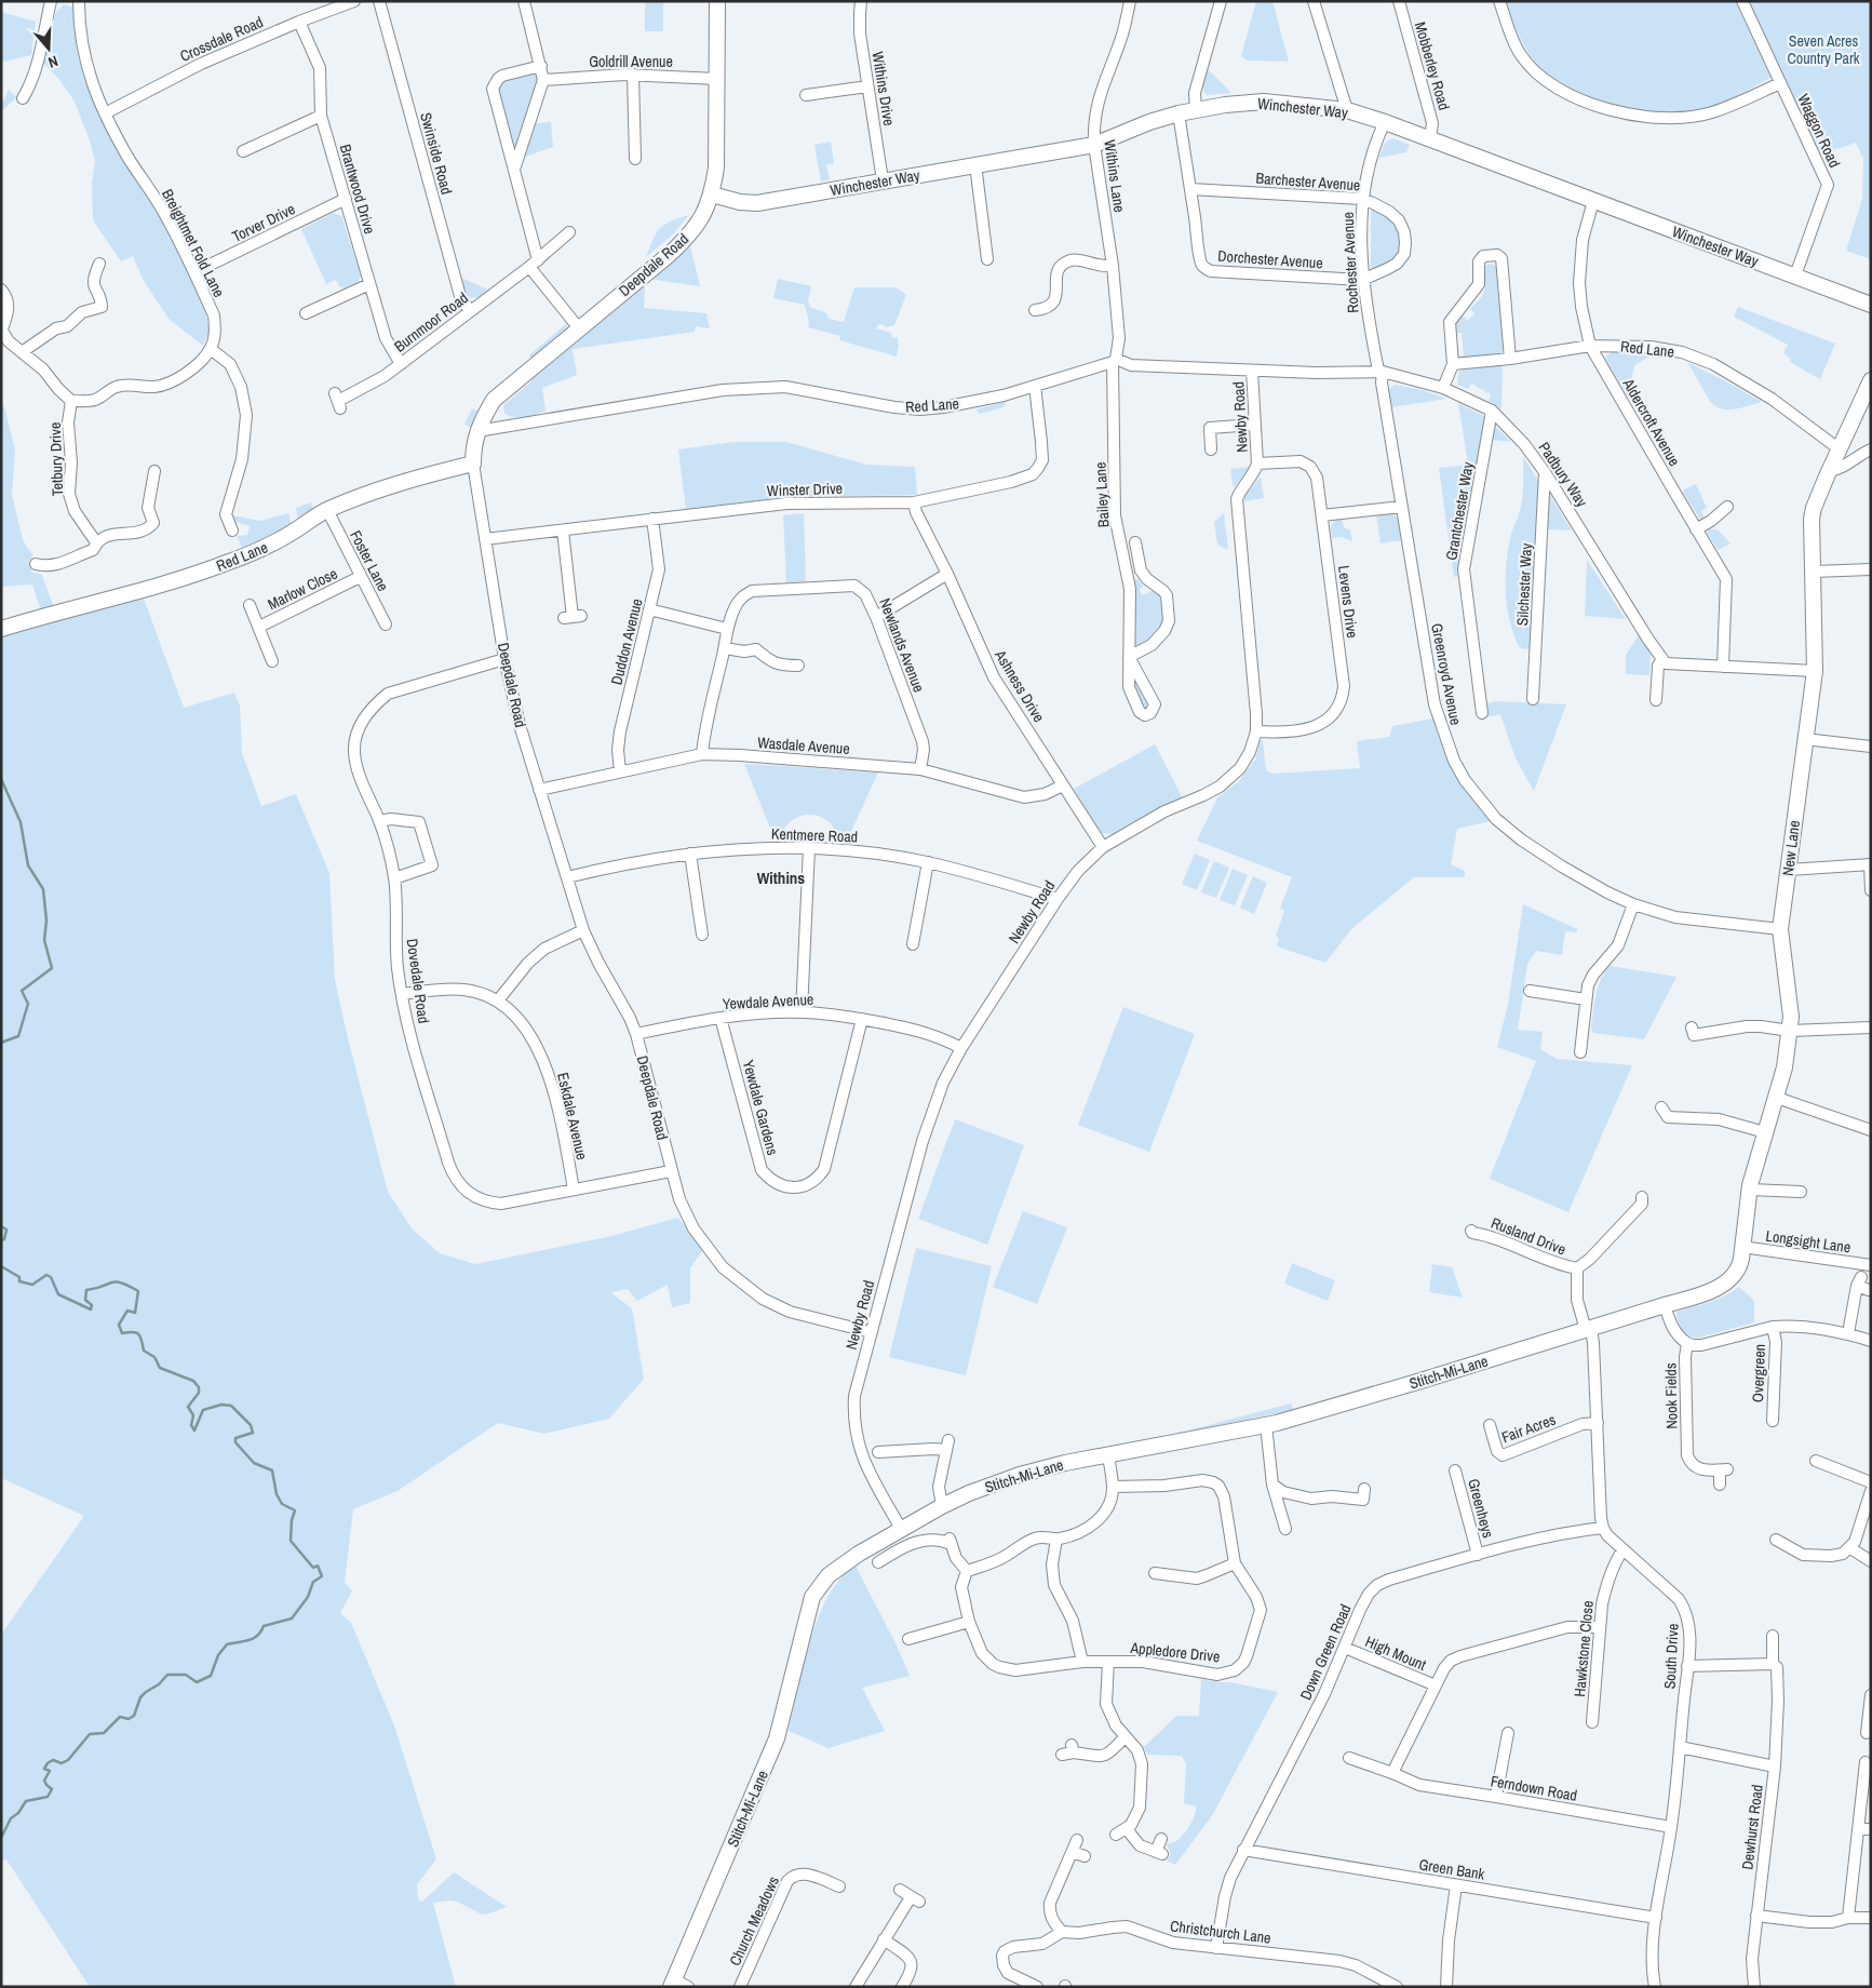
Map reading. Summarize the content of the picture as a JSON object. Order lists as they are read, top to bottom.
{
  "streets": {
    "street": [
      "Crossdale Road",
      "Goldrill Avenue",
      "Mobberley Road",
      "Withins Drive",
      "Winchester Way",
      "Waggon Road",
      "Swinside Road",
      "Withins Lane",
      "Barchester Avenue",
      "Brantwood Drive",
      "Torver Drive",
      "Breightmet Fold Lane",
      "Dorchester Avenue",
      "Rochester Avenue",
      "Deepdale Road",
      "Burnmoor Road",
      "Red Lane",
      "Newby Road",
      "Aldercroft Avenue",
      "Tetbury Drive",
      "Padbury Way",
      "Winster Drive",
      "Bailey Lane",
      "Grantchester Way",
      "Foster Lane",
      "Silchester Way",
      "Marlow Close",
      "Levens Drive",
      "Duddon Avenue",
      "Newlands Avenue",
      "Greenroyd Avenue",
      "Ashness Drive",
      "Wasdale Avenue",
      "Kentmere Road",
      "New Lane",
      "Dovedale Road",
      "Yewdale Avenue",
      "Yewdale Gardens",
      "Eskdale Avenue",
      "Rusland Drive",
      "Longsight Lane",
      "Stitch-Mi-Lane",
      "Overgreen",
      "Nook Fields",
      "Fair Acres",
      "Greenheys",
      "Hawkstone Close",
      "Appledore Drive",
      "Down Green Road",
      "High Mount",
      "South Drive",
      "Ferndown Road",
      "Dewhurst Road",
      "Green Bank",
      "Church Meadows",
      "Christchurch Lane"
    ]
  },
  "crossings": [
    ["Crossdale Road", "Brantwood Drive"],
    ["Crossdale Road", "Breightmet Fold Lane"],
    ["Goldrill Avenue", "Deepdale Road"],
    ["Mobberley Road", "Winchester Way"],
    ["Withins Drive", "Winchester Way"],
    ["Winchester Way", "Waggon Road"],
    ["Winchester Way", "Withins Lane"],
    ["Winchester Way", "Dorchester Avenue"],
    ["Winchester Way", "Rochester Avenue"],
    ["Winchester Way", "Deepdale Road"],
    ["Winchester Way", "Aldercroft Avenue"],
    ["Swinside Road", "Burnmoor Road"],
    ["Withins Lane", "Red Lane"],
    ["Withins Lane", "Bailey Lane"],
    ["Barchester Avenue", "Dorchester Avenue"],
    ["Barchester Avenue", "Rochester Avenue"],
    ["Brantwood Drive", "Torver Drive"],
    ["Brantwood Drive", "Burnmoor Road"],
    ["Torver Drive", "Breightmet Fold Lane"],
    ["Dorchester Avenue", "Rochester Avenue"],
    ["Rochester Avenue", "Padbury Way"],
    ["Rochester Avenue", "Greenroyd Avenue"],
    ["Deepdale Road", "Red Lane"],
    ["Deepdale Road", "Newby Road"],
    ["Deepdale Road", "Winster Drive"],
    ["Deepdale Road", "Wasdale Avenue"],
    ["Deepdale Road", "Kentmere Road"],
    ["Deepdale Road", "Dovedale Road"],
    ["Deepdale Road", "Yewdale Avenue"],
    ["Red Lane", "Aldercroft Avenue"],
    ["Red Lane", "Winster Drive"],
    ["Red Lane", "Bailey Lane"],
    ["Red Lane", "Foster Lane"],
    ["Red Lane", "New Lane"],
    ["Newby Road", "Levens Drive"],
    ["Newby Road", "Ashness Drive"],
    ["Newby Road", "Kentmere Road"],
    ["Newby Road", "Yewdale Avenue"],
    ["Newby Road", "Stitch-Mi-Lane"],
    ["Padbury Way", "Grantchester Way"],
    ["Padbury Way", "Silchester Way"],
    ["Padbury Way", "Greenroyd Avenue"],
    ["Winster Drive", "Duddon Avenue"],
    ["Winster Drive", "Ashness Drive"],
    ["Foster Lane", "Marlow Close"],
    ["Duddon Avenue", "Wasdale Avenue"],
    ["Newlands Avenue", "Wasdale Avenue"],
    ["Greenroyd Avenue", "New Lane"],
    ["Ashness Drive", "Wasdale Avenue"],
    ["New Lane", "Longsight Lane"],
    ["New Lane", "Stitch-Mi-Lane"],
    ["Dovedale Road", "Eskdale Avenue"],
    ["Yewdale Avenue", "Yewdale Gardens"],
    ["Rusland Drive", "Stitch-Mi-Lane"],
    ["Longsight Lane", "Stitch-Mi-Lane"],
    ["Stitch-Mi-Lane", "Nook Fields"],
    ["Greenheys", "Down Green Road"],
    ["Hawkstone Close", "South Drive"],
    ["Down Green Road", "High Mount"],
    ["Down Green Road", "South Drive"],
    ["Down Green Road", "Green Bank"],
    ["Down Green Road", "Christchurch Lane"],
    ["South Drive", "Ferndown Road"],
    ["South Drive", "Dewhurst Road"],
    ["South Drive", "Green Bank"]
  ],
  "districts": ["Withins"],
  "parks": ["Seven Acres Country Park"],
  "north": "bottom"
}
